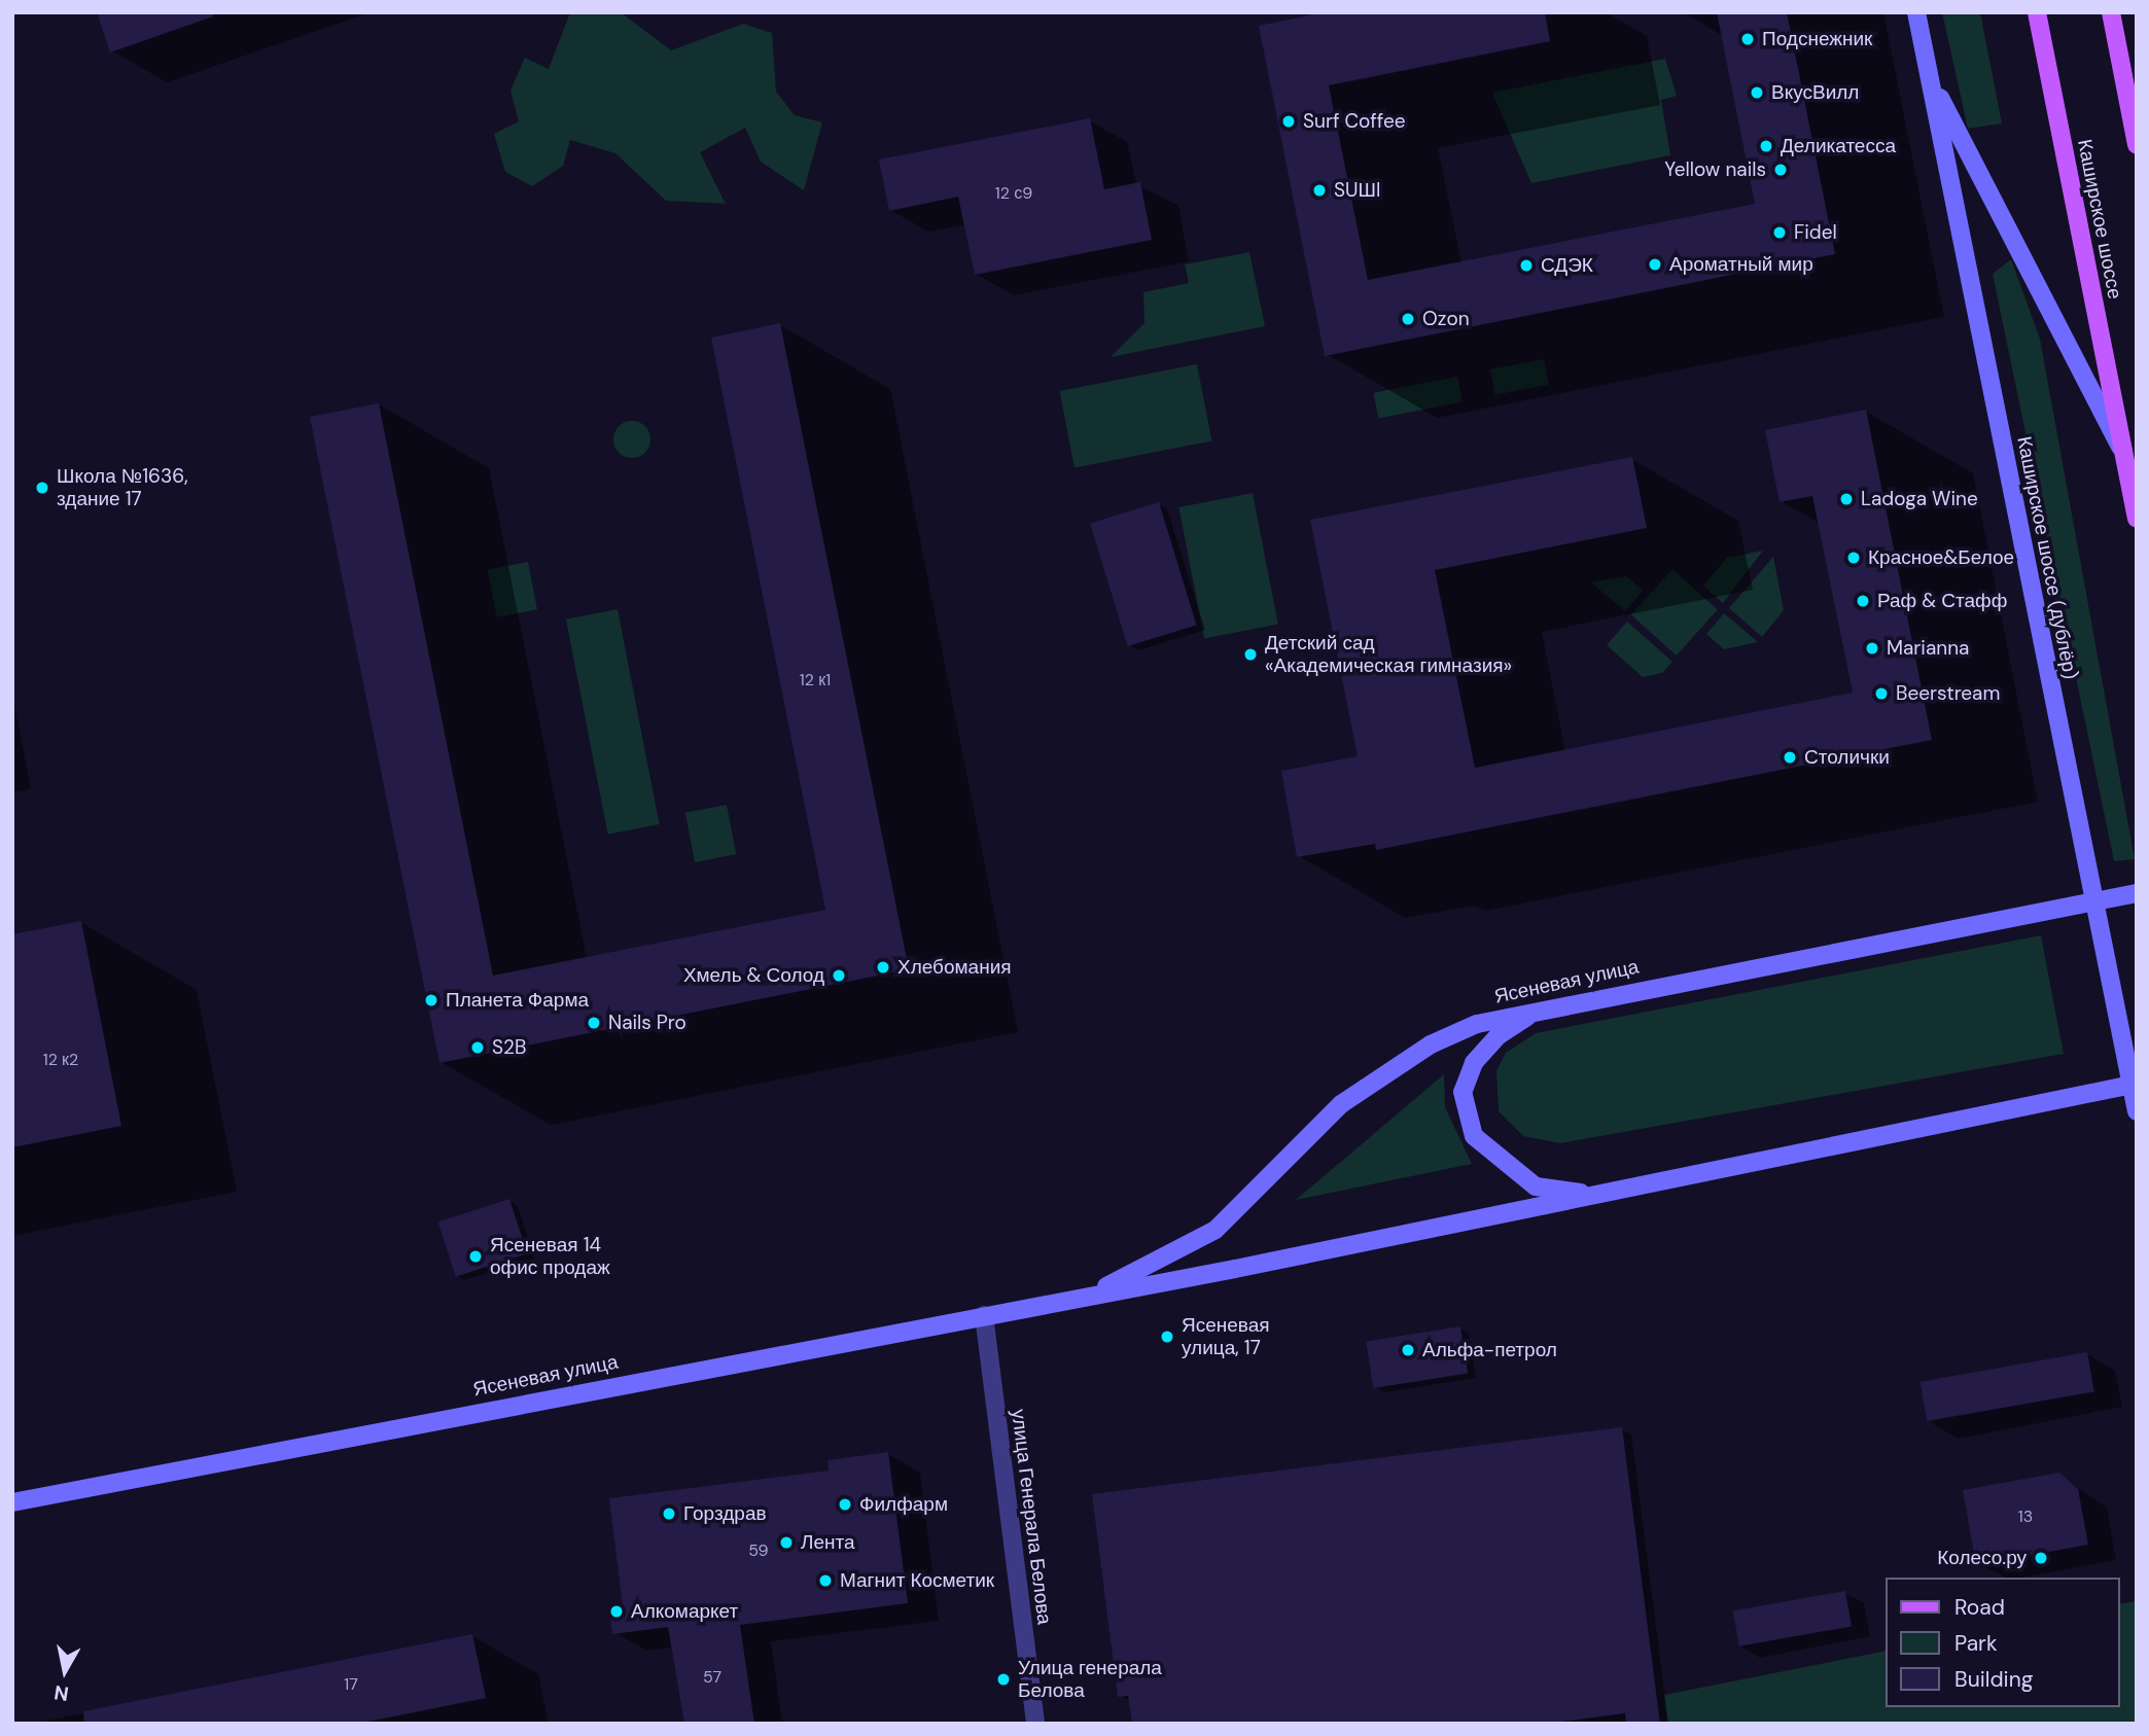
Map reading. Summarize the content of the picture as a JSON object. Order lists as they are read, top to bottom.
{
  "streets": {
    "main road": ["Каширское шоссе", "Каширское шоссе (дублёр)", "Ясеневая улица"],
    "street": ["улица Генерала Белова"]
  },
  "crossings": [
    ["Каширское шоссе (дублёр)", "Ясеневая улица"],
    ["Ясеневая улица", "улица Генерала Белова"]
  ],
  "places": [
    "Подснежник",
    "ВкусВилл",
    "Surf Coffee",
    "Деликатесса",
    "Yellow nails",
    "SUШI",
    "Fidel",
    "Ароматный мир",
    "СДЭК",
    "Ozon",
    "Школа №1636, здание 17",
    "Ladoga Wine",
    "Красное&Белое",
    "Раф & Стафф",
    "Marianna",
    "Детский сад «Академическая гимназия»",
    "Beerstream",
    "Столички",
    "Хлебомания",
    "Хмель & Солод",
    "Планета Фарма",
    "Nails Pro",
    "S2B",
    "Ясеневая 14 офис продаж",
    "Ясеневая улица, 17",
    "Альфа-петрол",
    "Филфарм",
    "Горздрав",
    "Лента",
    "Колесо.ру",
    "Магнит Косметик",
    "Алкомаркет",
    "Улица генерала Белова"
  ],
  "house_numbers": [
    "12 с9",
    "12 к1",
    "12 к2",
    "13",
    "59",
    "57",
    "17"
  ],
  "legend": ["Road", "Park", "Building"],
  "north": "bottom"
}
